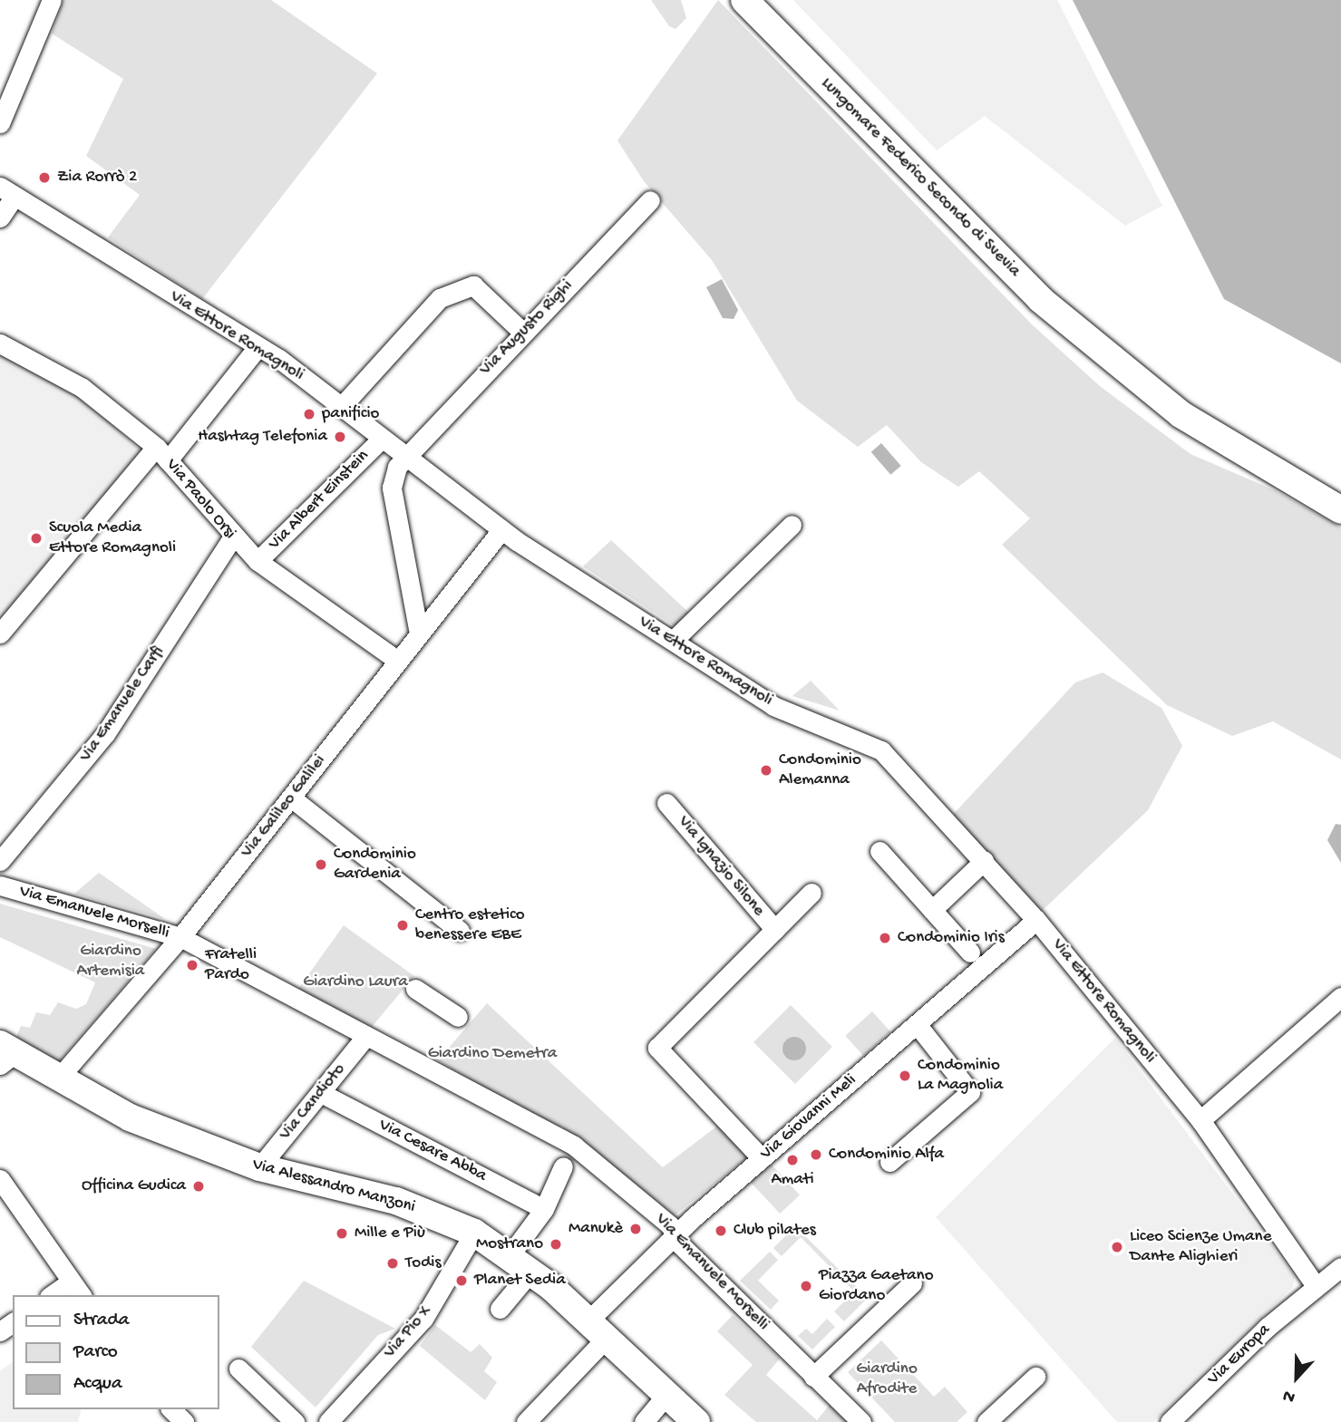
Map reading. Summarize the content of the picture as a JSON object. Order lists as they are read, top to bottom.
{
  "streets": {
    "street": [
      "Lungomare Federico Secondo di Svevia",
      "Via Augusto Righi",
      "Via Ettore Romagnoli",
      "Via Paolo Orsi",
      "Via Albert Einstein",
      "Via Emanuele Carfì",
      "Via Galileo Galilei",
      "Via Ignazio Silone",
      "Via Emanuele Morselli",
      "Via Candioto",
      "Via Giovanni Meli",
      "Via Cesare Abba",
      "Via Alessandro Manzoni",
      "Via Pio X",
      "Via Europa"
    ]
  },
  "crossings": [
    ["Via Augusto Righi", "Via Ettore Romagnoli"],
    ["Via Ettore Romagnoli", "Via Albert Einstein"],
    ["Via Ettore Romagnoli", "Via Galileo Galilei"],
    ["Via Ettore Romagnoli", "Via Giovanni Meli"],
    ["Via Ettore Romagnoli", "Via Europa"],
    ["Via Paolo Orsi", "Via Albert Einstein"],
    ["Via Paolo Orsi", "Via Emanuele Carfì"],
    ["Via Paolo Orsi", "Via Galileo Galilei"],
    ["Via Galileo Galilei", "Via Emanuele Morselli"],
    ["Via Galileo Galilei", "Via Alessandro Manzoni"],
    ["Via Ignazio Silone", "Via Giovanni Meli"],
    ["Via Emanuele Morselli", "Via Candioto"],
    ["Via Emanuele Morselli", "Via Giovanni Meli"],
    ["Via Candioto", "Via Cesare Abba"],
    ["Via Candioto", "Via Alessandro Manzoni"],
    ["Via Giovanni Meli", "Via Alessandro Manzoni"],
    ["Via Alessandro Manzoni", "Via Pio X"]
  ],
  "parks": [
    "Giardino Artemisia",
    "Giardino Laura",
    "Giardino Demetra",
    "Giardino Afrodite"
  ],
  "places": [
    "Zia Rorrò 2",
    "panificio",
    "Hashtag Telefonia",
    "Scuola Media Ettore Romagnoli",
    "Condominio Alemanna",
    "Condominio Gardenia",
    "Centro estetico benessere EBE",
    "Condominio Iris",
    "Fratelli Pardo",
    "Condominio La Magnolia",
    "Condominio Alfa",
    "Amati",
    "Officina Gudica",
    "Manukè",
    "Club pilates",
    "Mille e Più",
    "Mostrano",
    "Liceo Scienze Umane Dante Alighieri",
    "Todis",
    "Planet Sedia",
    "Piazza Gaetano Giordano"
  ],
  "legend": ["Strada", "Parco", "Acqua"],
  "north": "bottom"
}
